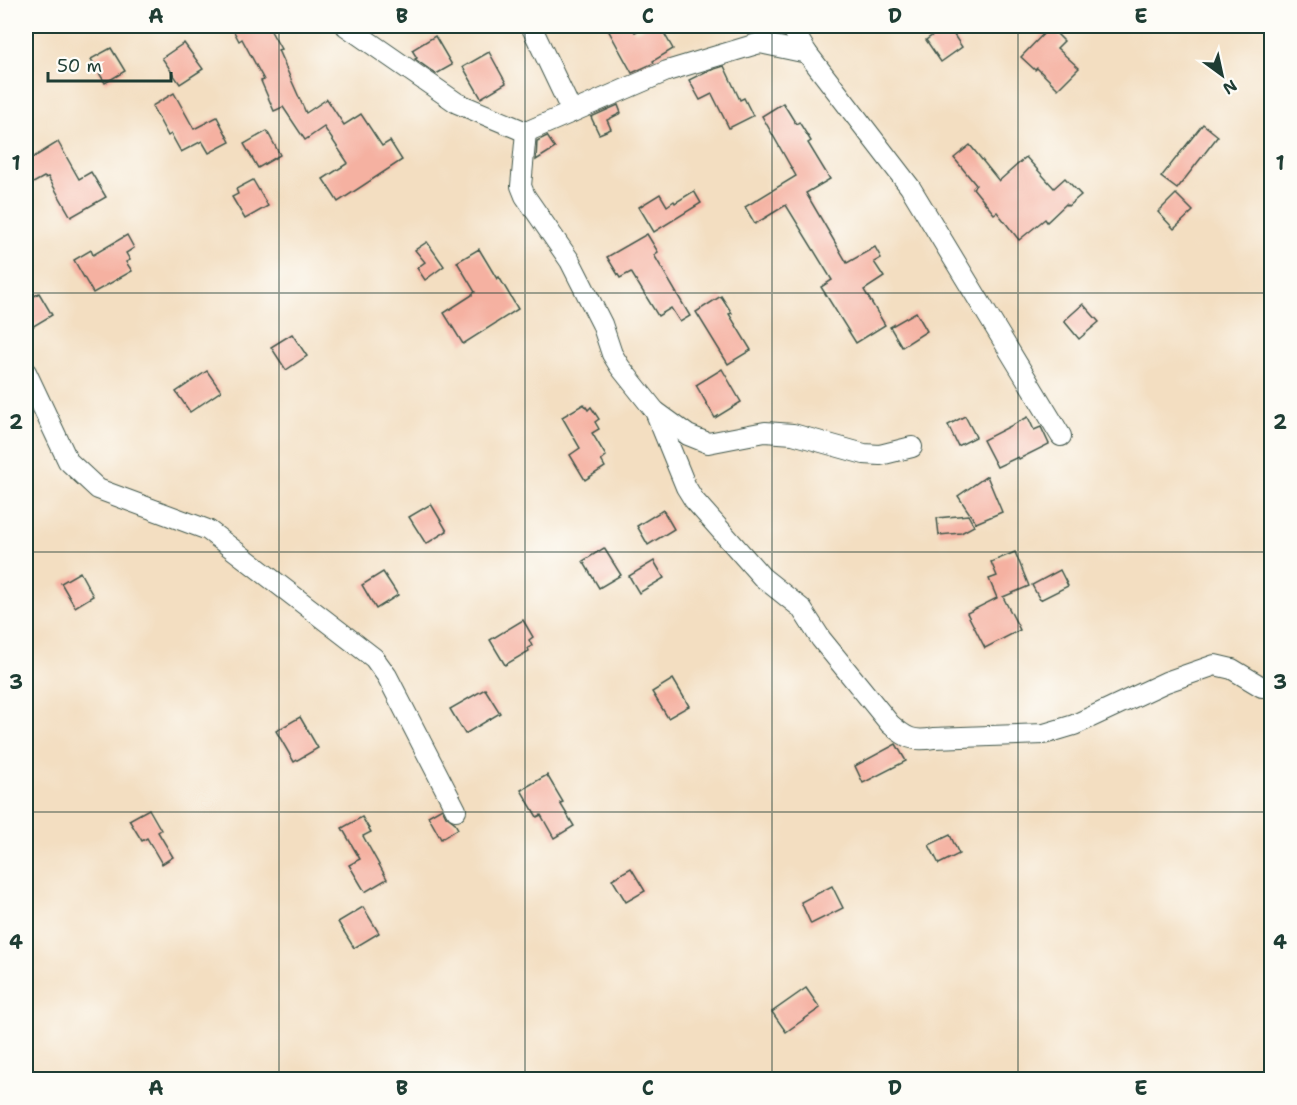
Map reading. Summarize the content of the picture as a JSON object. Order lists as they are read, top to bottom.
{
  "scale_bar": "50 m",
  "north": "bottom right",
  "grid": {
    "columns": [
      "A",
      "B",
      "C",
      "D",
      "E"
    ],
    "rows": [
      "1",
      "2",
      "3",
      "4"
    ]
  }
}
